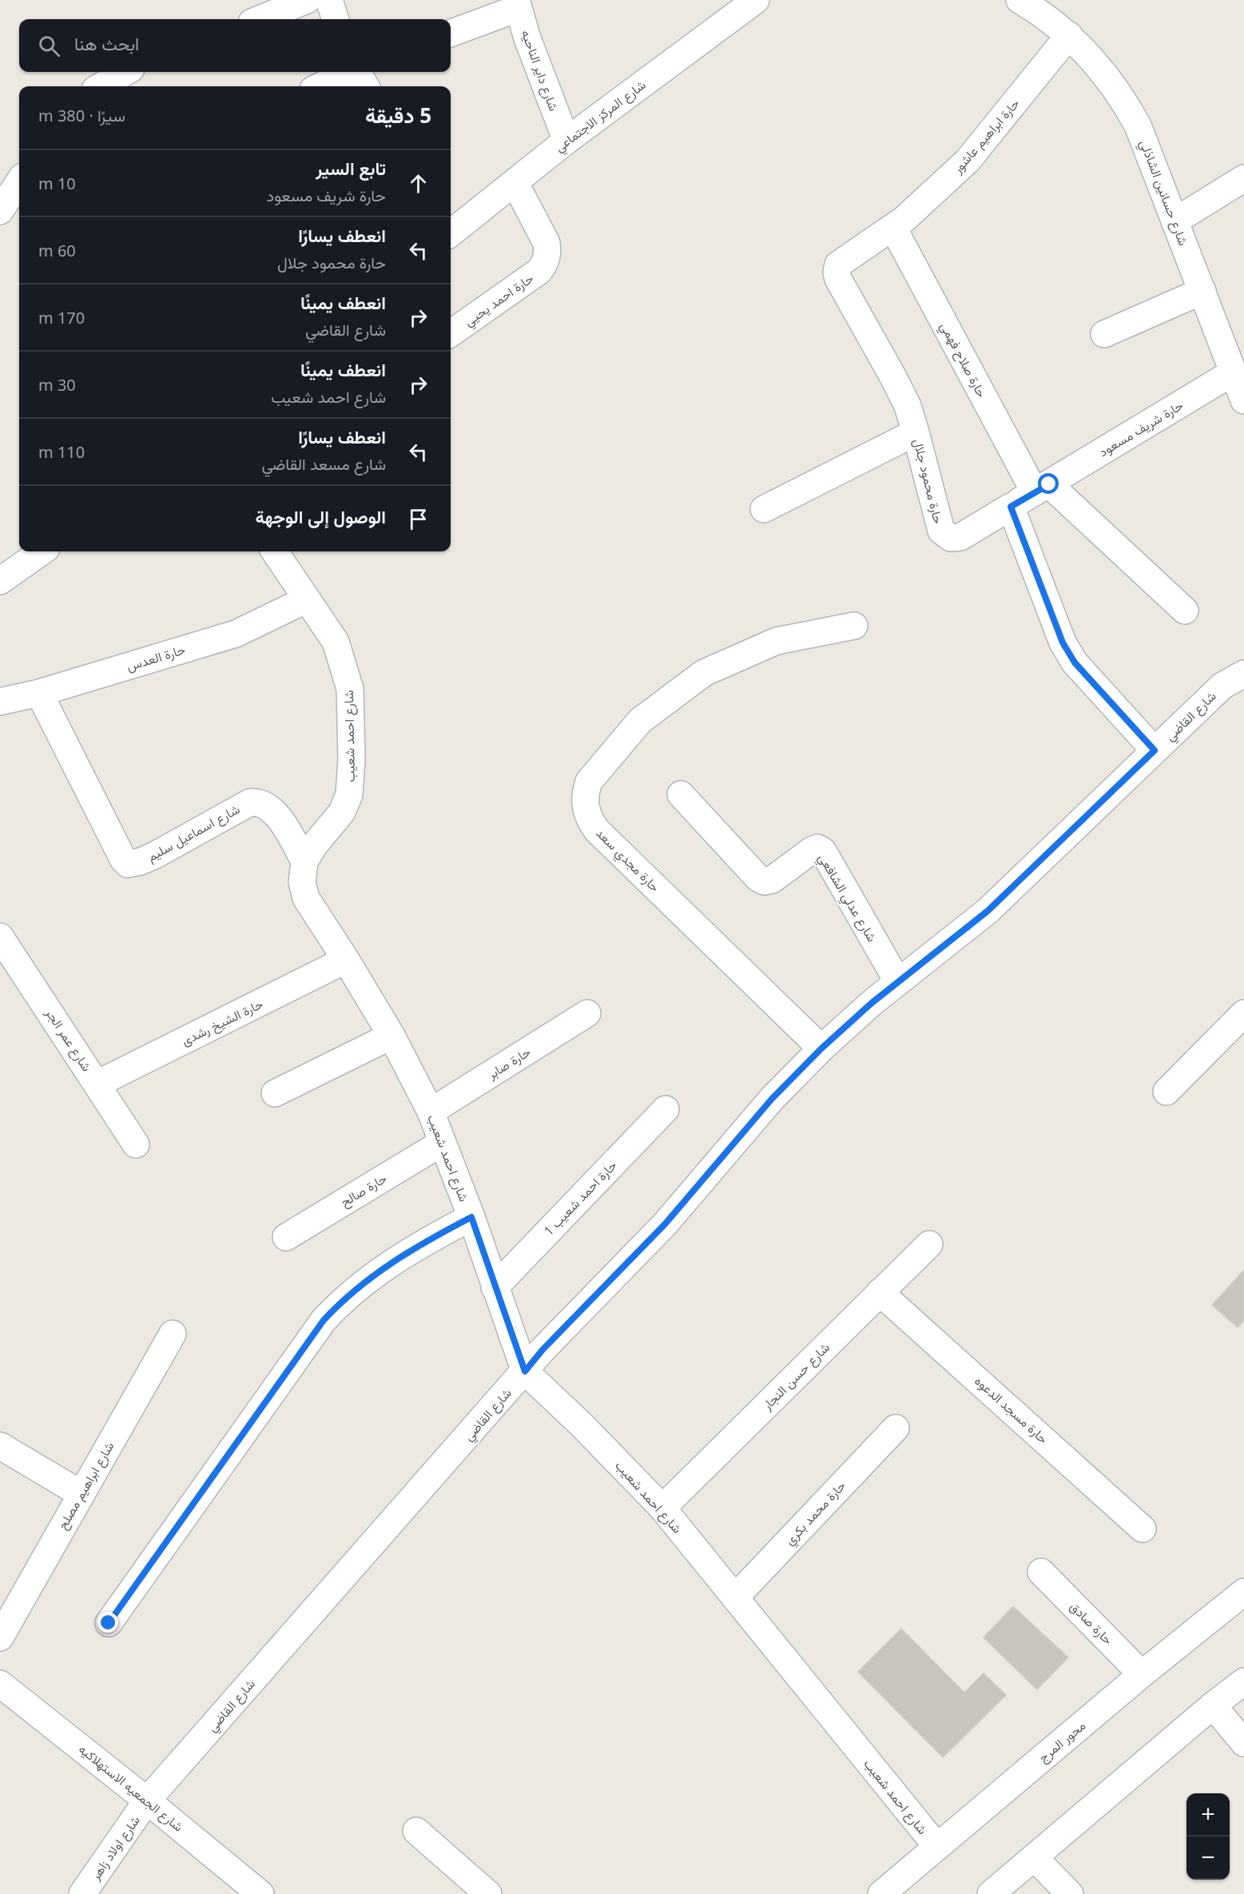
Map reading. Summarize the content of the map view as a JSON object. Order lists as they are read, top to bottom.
{
  "streets": {
    "street": [
      "شارع داير الناحيه",
      "شارع المركز الاجتماعي",
      "حارة ابراهيم عاشور",
      "شارع حسانين الشاذلي",
      "حارة احمد يحيي",
      "حارة صلاح فهمي",
      "حارة شريف مسعود",
      "حارة محمود جلال",
      "حارة العدس",
      "شارع القاضي",
      "شارع احمد شعيب",
      "شارع اسماعيل سليم",
      "حارة مجدي سعد",
      "شارع عدلي الشافعي",
      "حارة الشيخ رشدى",
      "شارع عمر الجر",
      "حارة صابر",
      "حارة صالح",
      "حارة احمد شعيب 1",
      "شارع حسن النجار",
      "حارة مسجد الدعوه",
      "شارع ابراهيم مصلح",
      "حارة محمد بكري",
      "حارة صادق",
      "محور المرج",
      "شارع الجمعيه الاستهلاكيه",
      "شارع اولاد زاهر"
    ]
  },
  "crossings": [
    ["شارع داير الناحيه", "شارع المركز الاجتماعي"],
    ["شارع المركز الاجتماعي", "حارة احمد يحيي"],
    ["حارة ابراهيم عاشور", "شارع حسانين الشاذلي"],
    ["حارة ابراهيم عاشور", "حارة صلاح فهمي"],
    ["حارة ابراهيم عاشور", "حارة محمود جلال"],
    ["شارع حسانين الشاذلي", "حارة شريف مسعود"],
    ["حارة صلاح فهمي", "حارة شريف مسعود"],
    ["حارة صلاح فهمي", "حارة محمود جلال"],
    ["حارة شريف مسعود", "حارة محمود جلال"],
    ["حارة العدس", "شارع احمد شعيب"],
    ["حارة العدس", "شارع اسماعيل سليم"],
    ["شارع القاضي", "شارع احمد شعيب"],
    ["شارع القاضي", "حارة مجدي سعد"],
    ["شارع القاضي", "شارع عدلي الشافعي"],
    ["شارع القاضي", "شارع الجمعيه الاستهلاكيه"],
    ["شارع القاضي", "شارع اولاد زاهر"],
    ["شارع احمد شعيب", "شارع اسماعيل سليم"],
    ["شارع احمد شعيب", "حارة الشيخ رشدى"],
    ["شارع احمد شعيب", "حارة صابر"],
    ["شارع احمد شعيب", "حارة صالح"],
    ["شارع احمد شعيب", "حارة احمد شعيب 1"],
    ["شارع احمد شعيب", "شارع حسن النجار"],
    ["شارع احمد شعيب", "حارة محمد بكري"],
    ["شارع احمد شعيب", "محور المرج"],
    ["حارة الشيخ رشدى", "شارع عمر الجر"],
    ["شارع حسن النجار", "حارة مسجد الدعوه"],
    ["حارة صادق", "محور المرج"],
    ["شارع الجمعيه الاستهلاكيه", "شارع اولاد زاهر"]
  ],
  "page": {
    "search": "ابحث هنا",
    "heading": ["5 دقيقة", "سيرًا · 380 m"],
    "list": [
      ["تابع السير", "حارة شريف مسعود", "10 m"],
      ["انعطف يسارًا", "حارة محمود جلال", "60 m"],
      ["انعطف يمينًا", "شارع القاضي", "170 m"],
      ["انعطف يمينًا", "شارع احمد شعيب", "30 m"],
      ["انعطف يسارًا", "شارع مسعد القاضي", "110 m"],
      "الوصول إلى الوجهة"
    ],
    "map_buttons": ["+", "−"]
  }
}
